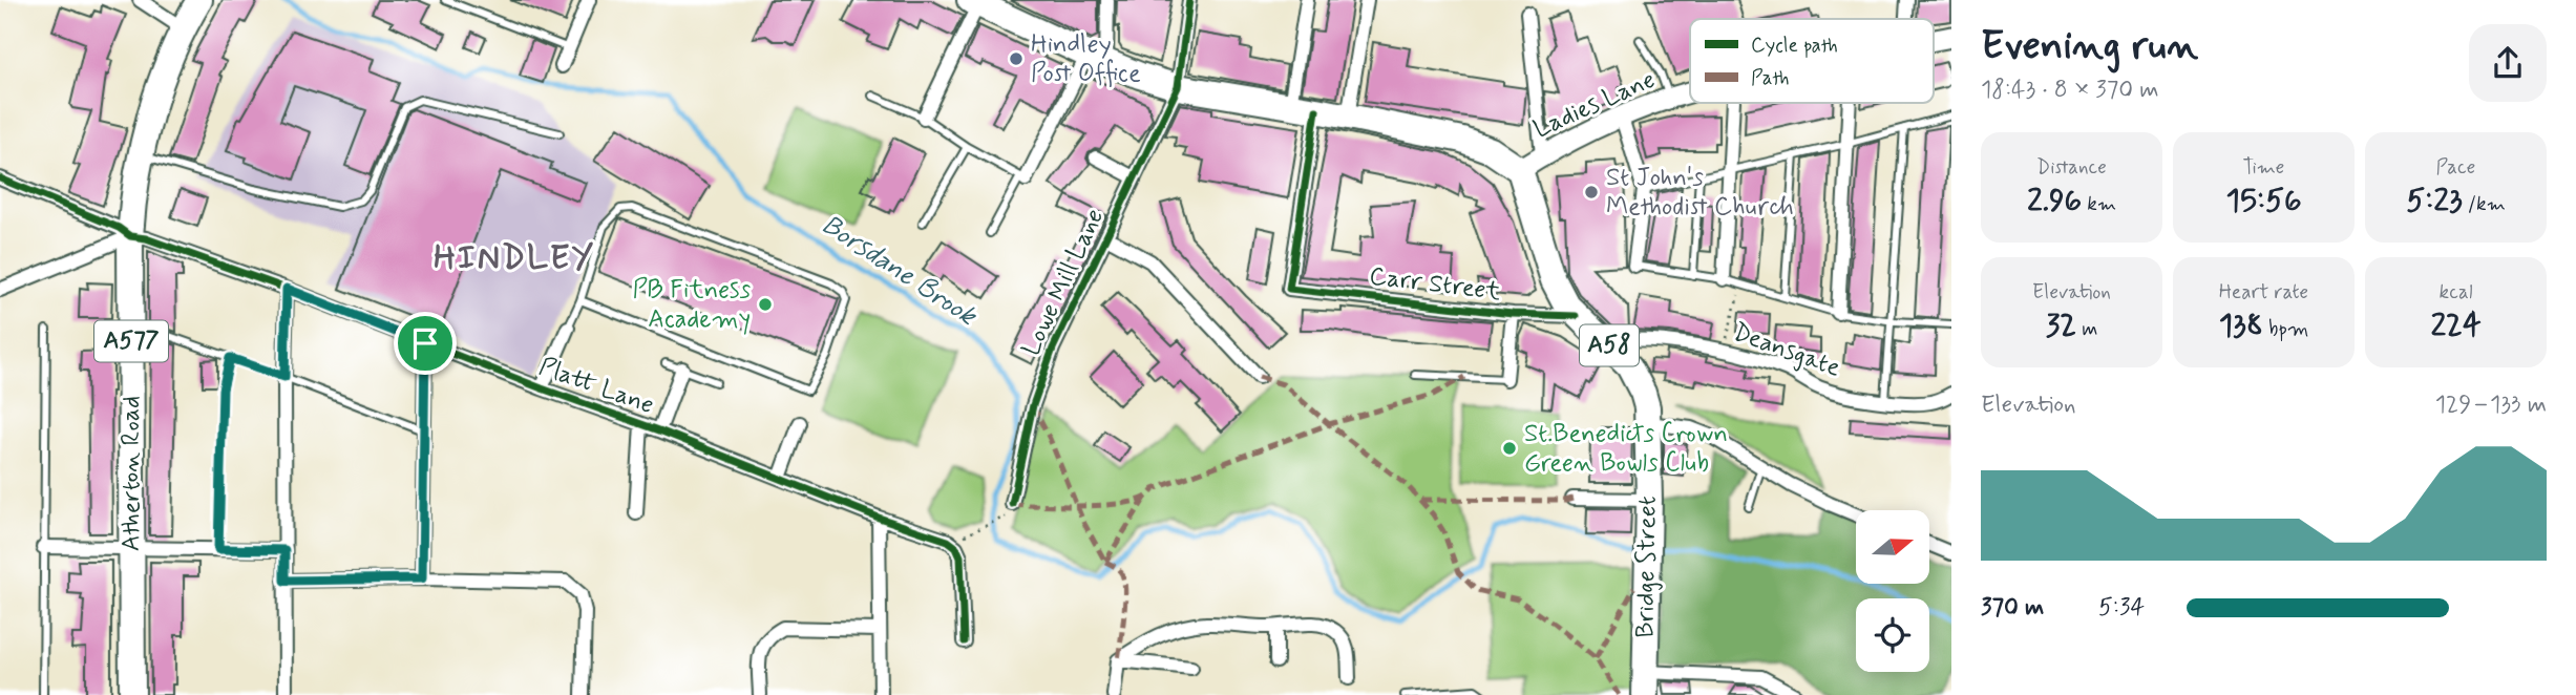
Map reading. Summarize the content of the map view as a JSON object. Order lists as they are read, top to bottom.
{
  "streets": {
    "highway": [
      "A577",
      "A58",
      "Atherton Road",
      "Bridge Street"
    ],
    "street": [
      "Ladies Lane",
      "Lowe Mill Lane",
      "Carr Street",
      "Deansgate",
      "Platt Lane"
    ]
  },
  "crossings": [
    ["Ladies Lane", "Bridge Street"],
    ["Carr Street", "Bridge Street"],
    ["Deansgate", "Bridge Street"],
    ["Platt Lane", "Atherton Road"]
  ],
  "districts": ["HINDLEY"],
  "water": ["Borsdane Brook"],
  "places": [
    "Hindley Post Office",
    "St John's Methodist Church",
    "PB Fitness Academy",
    "St.Benedicts Crown Green Bowls Club"
  ],
  "legend": ["Cycle path", "Path"],
  "north": "right",
  "page": {
    "heading": ["Evening run", "18:43 · 8 × 370 m"],
    "stats": [
      ["Distance", "2.96 km"],
      ["Time", "15:56"],
      ["Pace", "5:23 /km"],
      ["Elevation", "32 m"],
      ["Heart rate", "138 bpm"],
      ["kcal", "224"]
    ],
    "chart": ["Elevation", "129–133 m"],
    "list": [
      {
        "name": "370 m",
        "note": "5:34"
      }
    ]
  }
}
